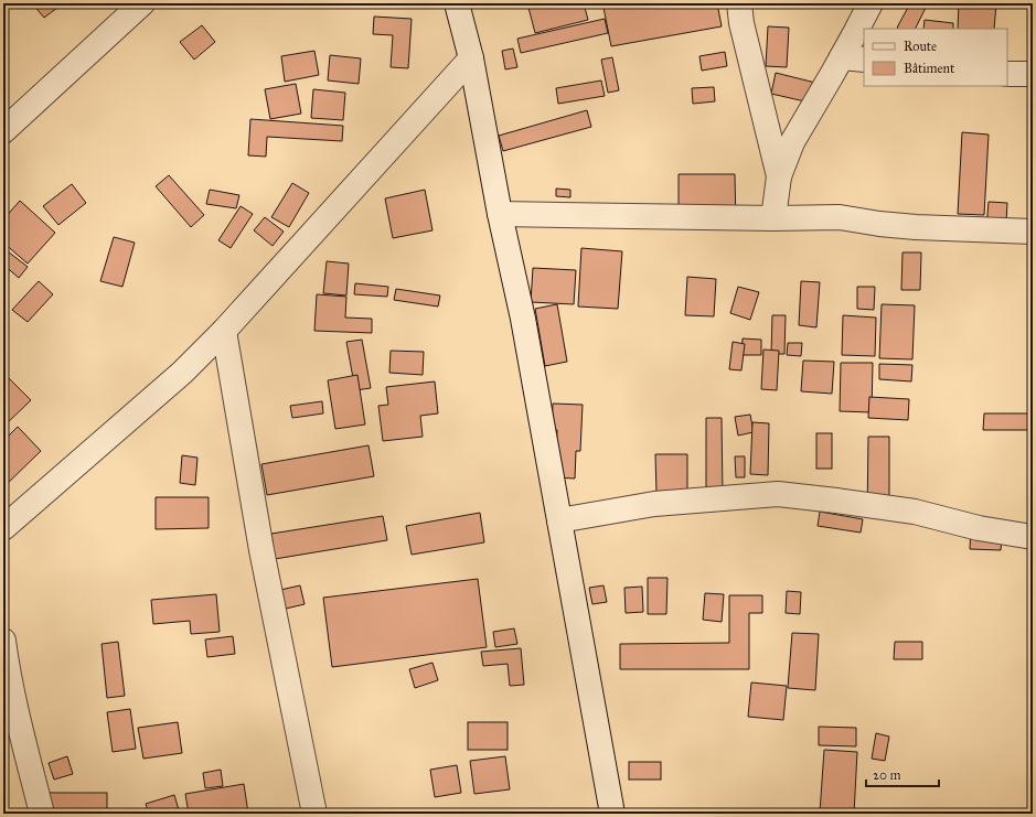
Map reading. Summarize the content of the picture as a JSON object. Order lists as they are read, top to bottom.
{
  "legend": ["Route", "Bâtiment"],
  "scale_bar": "20 m"
}
